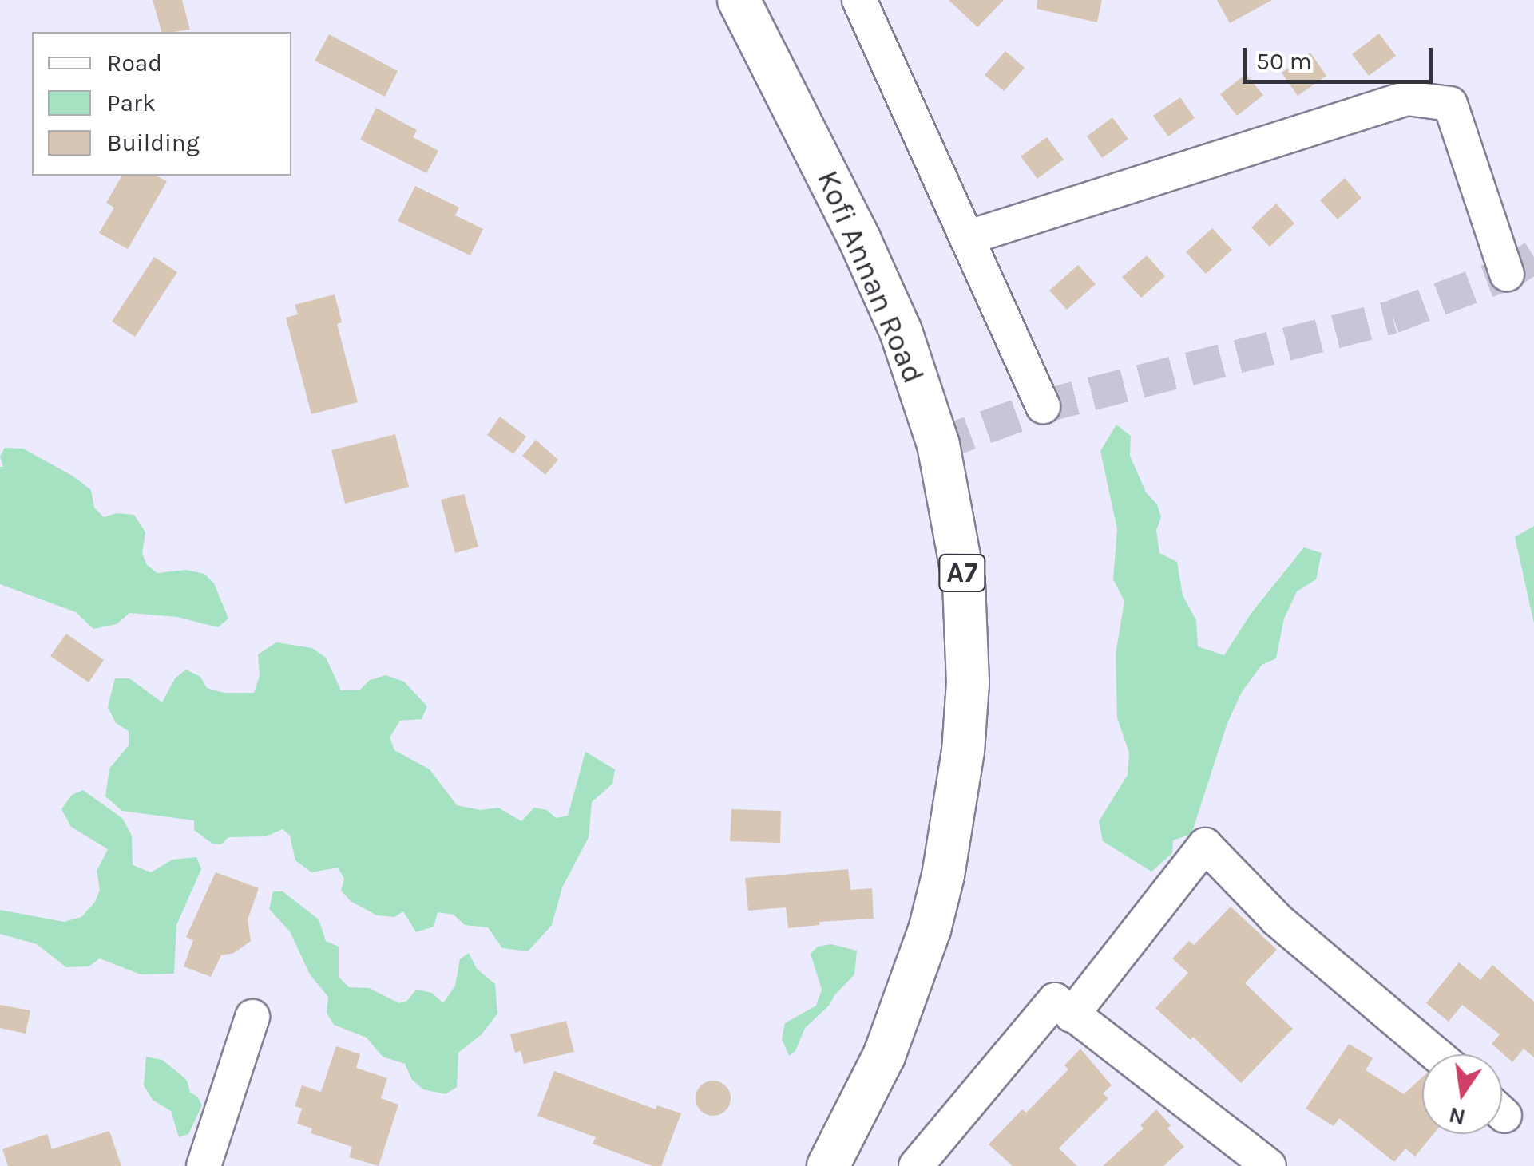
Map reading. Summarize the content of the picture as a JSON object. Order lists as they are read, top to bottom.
{
  "streets": {
    "main road": ["Kofi Annan Road", "A7"]
  },
  "legend": ["Road", "Park", "Building"],
  "scale_bar": "50 m",
  "north": "bottom"
}
